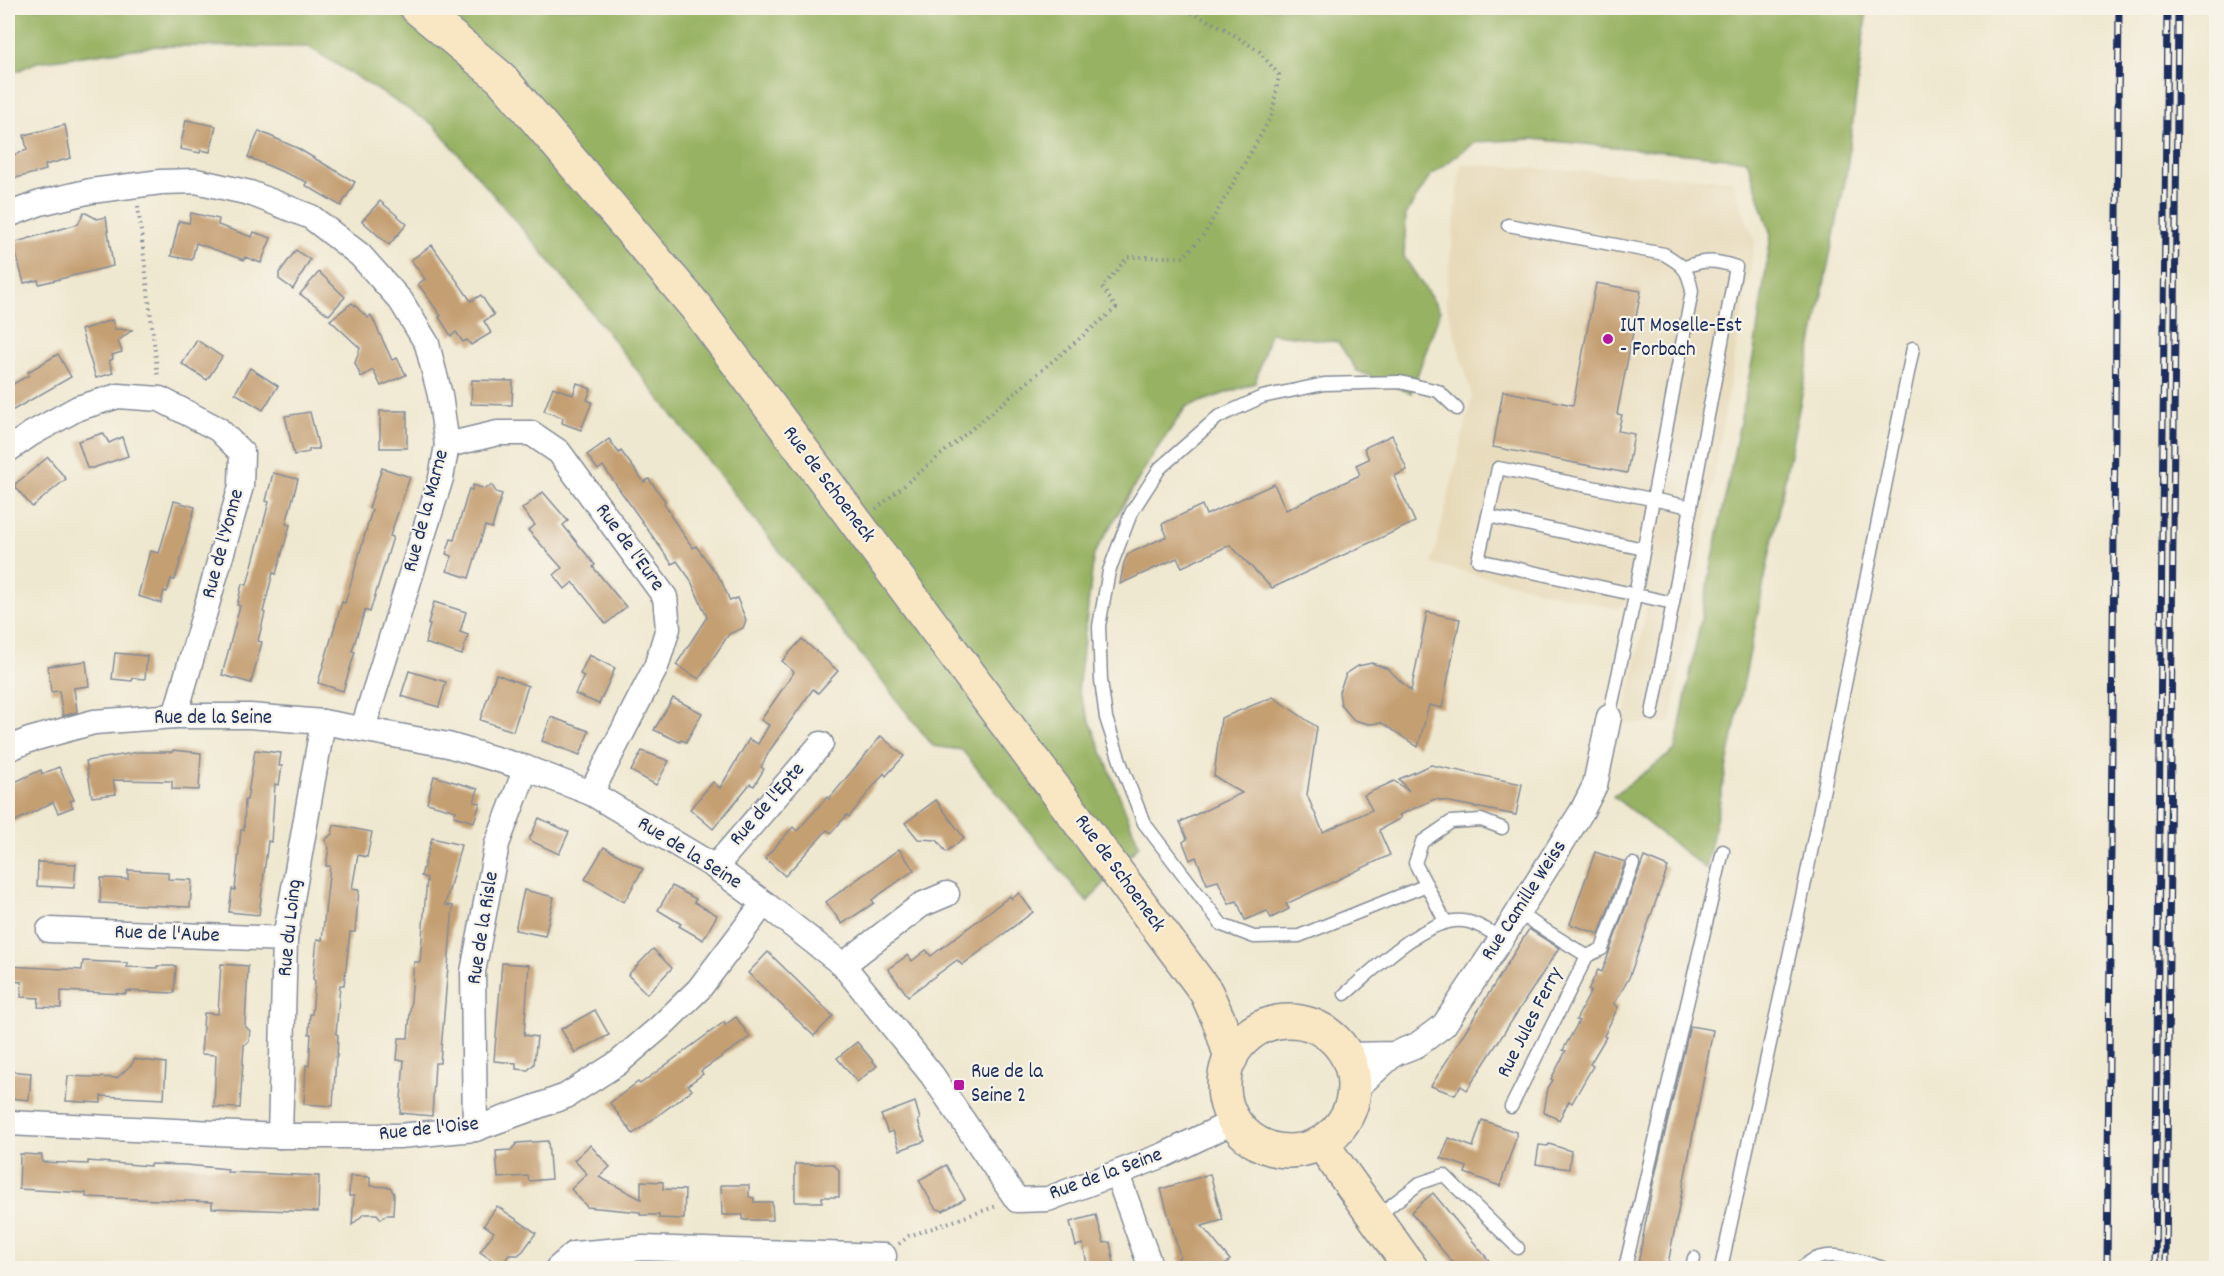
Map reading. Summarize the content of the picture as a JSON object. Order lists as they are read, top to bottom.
{
  "streets": {
    "main road": ["Rue de Schoeneck"],
    "street": [
      "Rue de la Marne",
      "Rue de l'Yonne",
      "Rue de l'Eure",
      "Rue de la Seine",
      "Rue de l'Epte",
      "Rue Camille Weiss",
      "Rue du Loing",
      "Rue de la Risle",
      "Rue de l'Aube",
      "Rue de l'Oise"
    ],
    "lane": ["Rue Jules Ferry"]
  },
  "crossings": [
    ["Rue de Schoeneck", "Rue de la Seine"],
    ["Rue de Schoeneck", "Rue Camille Weiss"],
    ["Rue de la Marne", "Rue de l'Eure"],
    ["Rue de la Marne", "Rue de la Seine"],
    ["Rue de l'Yonne", "Rue de la Seine"],
    ["Rue de l'Eure", "Rue de la Seine"],
    ["Rue de la Seine", "Rue de l'Epte"],
    ["Rue de la Seine", "Rue Camille Weiss"],
    ["Rue de la Seine", "Rue du Loing"],
    ["Rue de la Seine", "Rue de la Risle"],
    ["Rue de la Seine", "Rue de l'Oise"],
    ["Rue Camille Weiss", "Rue Jules Ferry"],
    ["Rue du Loing", "Rue de l'Aube"],
    ["Rue du Loing", "Rue de l'Oise"],
    ["Rue de la Risle", "Rue de l'Oise"]
  ],
  "places": {
    "other": ["IUT Moselle-Est - Forbach"],
    "transit": ["Rue de la Seine 2"]
  }
}
